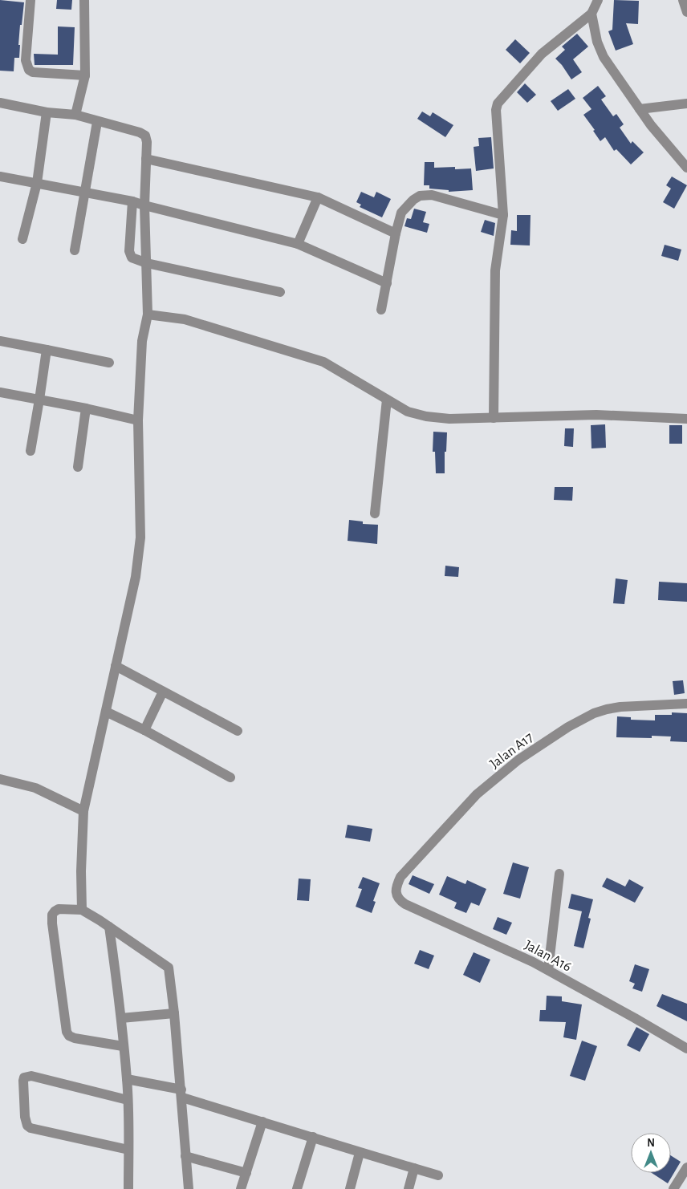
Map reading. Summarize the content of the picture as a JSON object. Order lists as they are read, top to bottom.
{
  "streets": {
    "street": ["Jalan A17", "Jalan A16"]
  },
  "crossings": [
    ["Jalan A17", "Jalan A16"]
  ],
  "north": "top"
}
